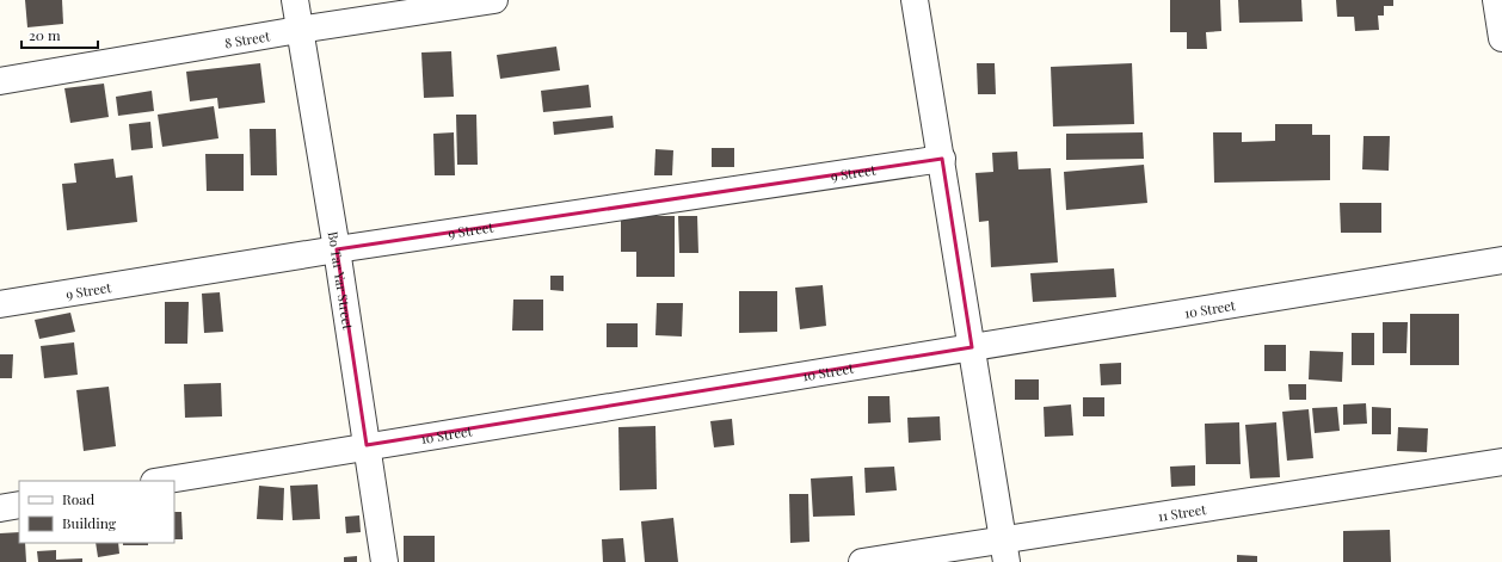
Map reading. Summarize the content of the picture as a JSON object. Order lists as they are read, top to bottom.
{
  "streets": {
    "street": [
      "8 Street",
      "9 Street",
      "Bo Tar Yar Street",
      "10 Street",
      "11 Street"
    ]
  },
  "crossings": [
    ["8 Street", "Bo Tar Yar Street"],
    ["9 Street", "Bo Tar Yar Street"],
    ["Bo Tar Yar Street", "10 Street"]
  ],
  "legend": ["Road", "Building"],
  "scale_bar": "20 m"
}
